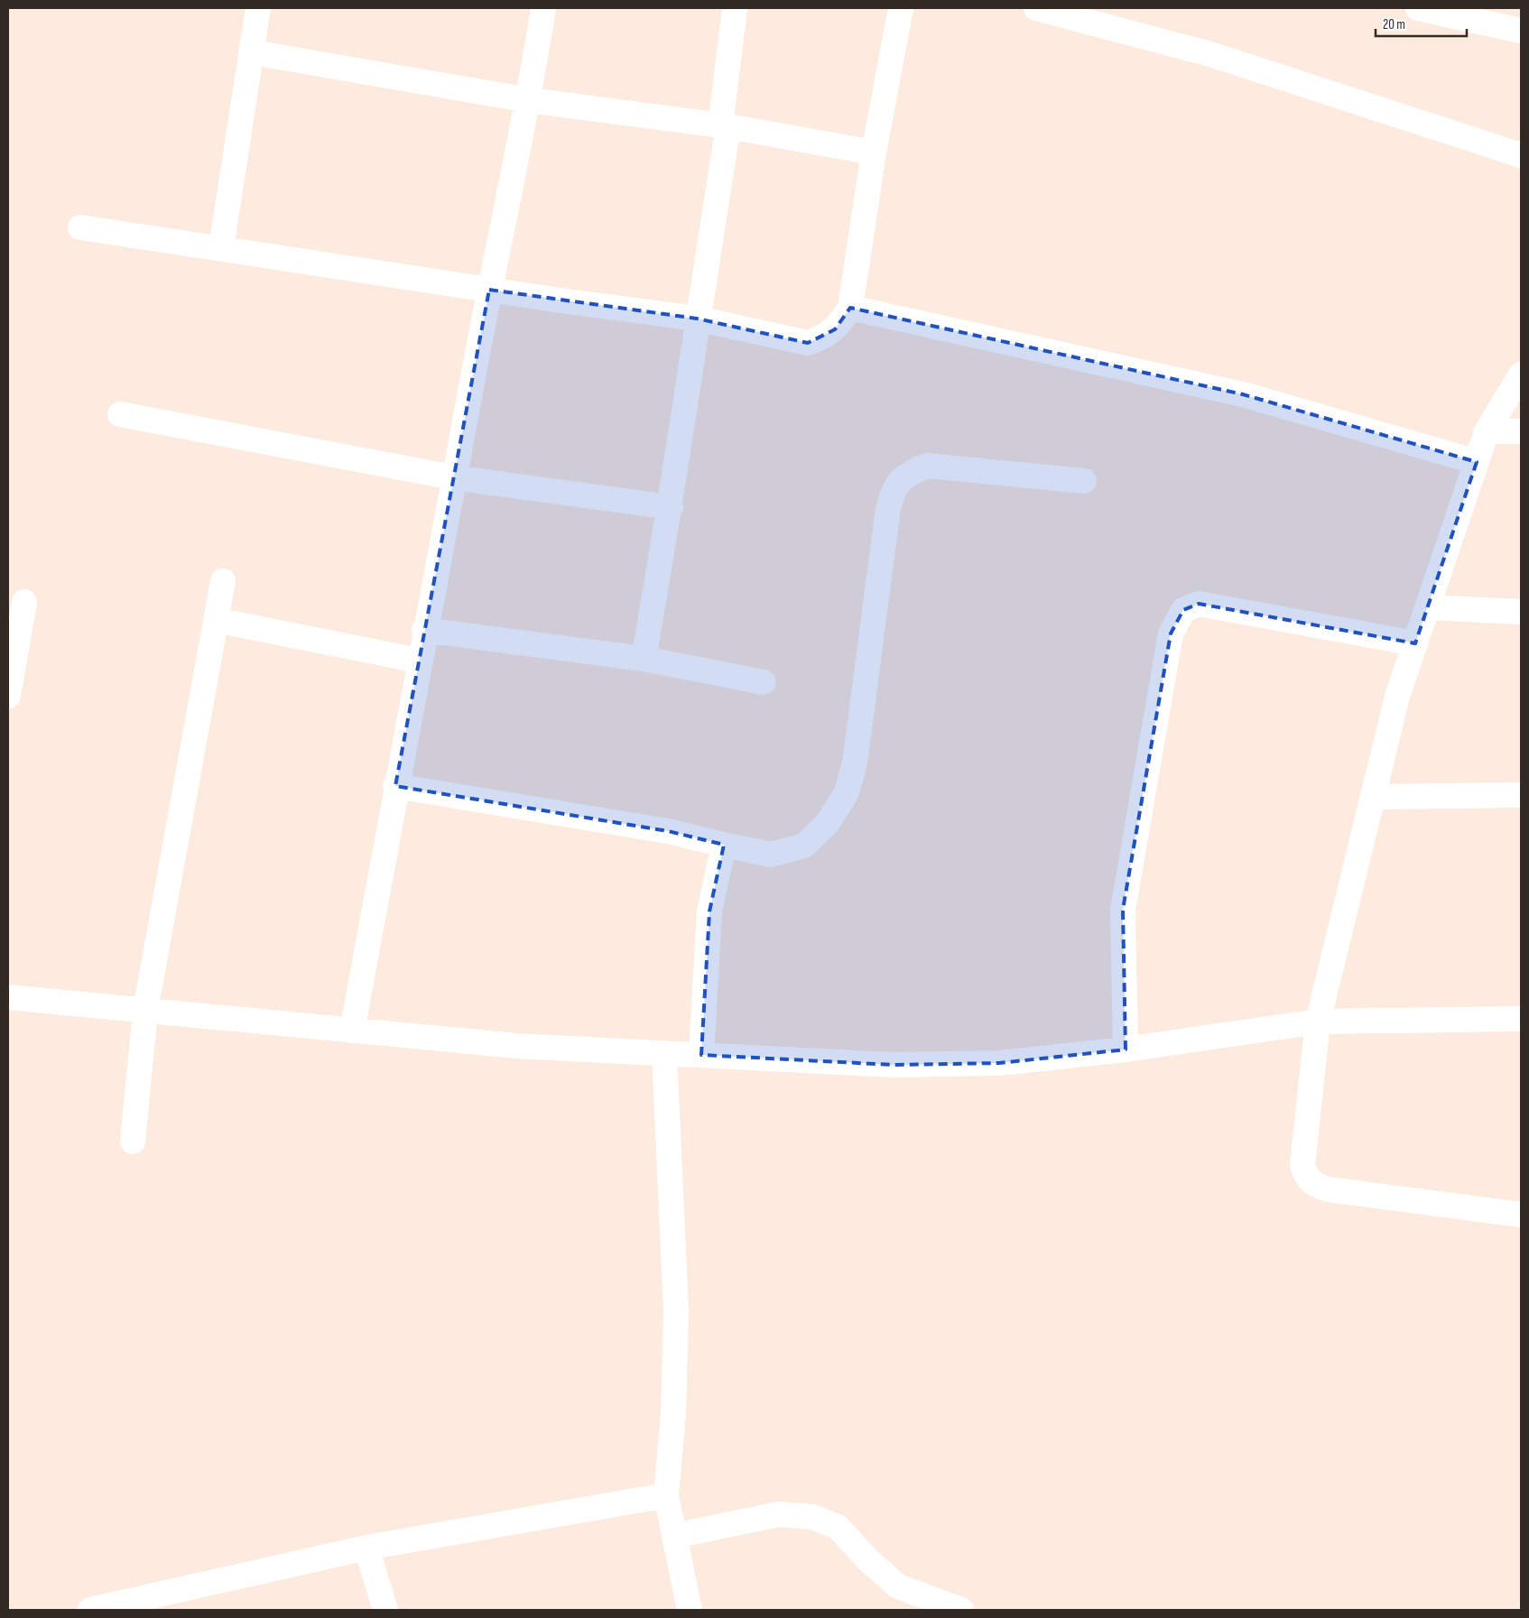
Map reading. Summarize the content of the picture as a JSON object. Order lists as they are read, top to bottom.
{
  "scale_bar": "20 m"
}
